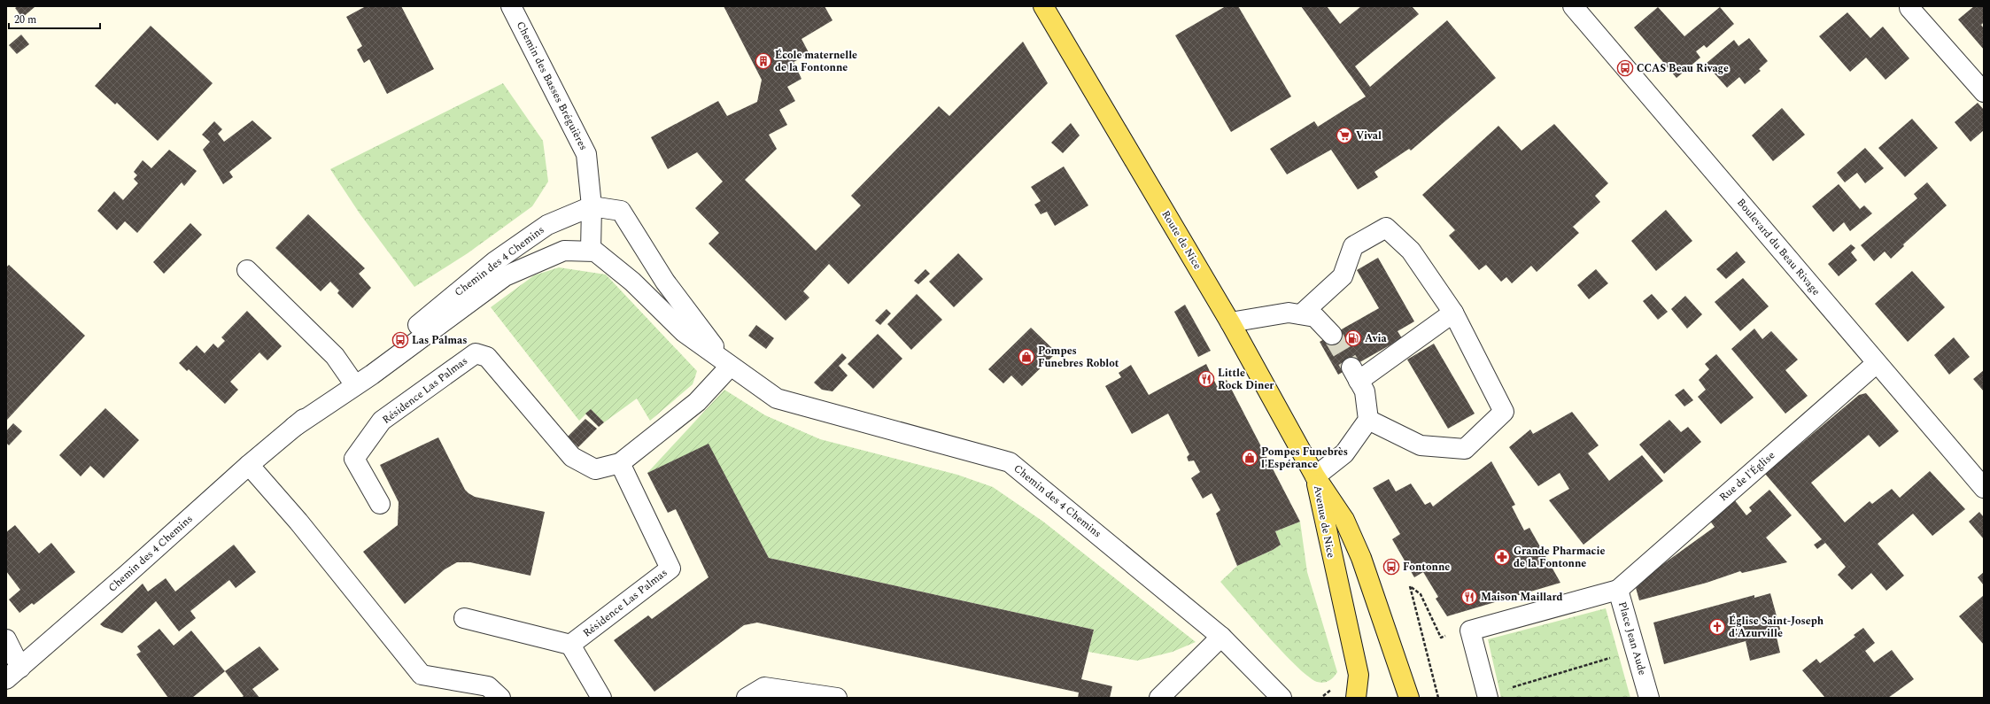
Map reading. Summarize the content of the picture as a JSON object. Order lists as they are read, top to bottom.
{
  "streets": {
    "main road": ["Route de Nice", "Avenue de Nice"],
    "street": [
      "Chemin des Basses Bréguières",
      "Boulevard du Beau Rivage",
      "Chemin des 4 Chemins",
      "Résidence Las Palmas",
      "Rue de l'Église",
      "Place Jean Aude"
    ]
  },
  "crossings": [
    ["Chemin des Basses Bréguières", "Chemin des 4 Chemins"],
    ["Route de Nice", "Avenue de Nice"],
    ["Boulevard du Beau Rivage", "Rue de l'Église"],
    ["Chemin des 4 Chemins", "Résidence Las Palmas"],
    ["Rue de l'Église", "Place Jean Aude"]
  ],
  "places": {
    "building": ["École maternelle de la Fontonne"],
    "bus stop": ["CCAS Beau Rivage", "Las Palmas", "Fontonne"],
    "supermarket": ["Vival"],
    "fuel station": ["Avia"],
    "shop": ["Pompes Funebres Roblot", "Pompes Funebrès l'Espérance"],
    "restaurant": ["Little Rock Diner", "Maison Maillard"],
    "pharmacy": ["Grande Pharmacie de la Fontonne"],
    "church": ["Église Saint-Joseph d'Azurville"]
  },
  "scale_bar": "20 m"
}
